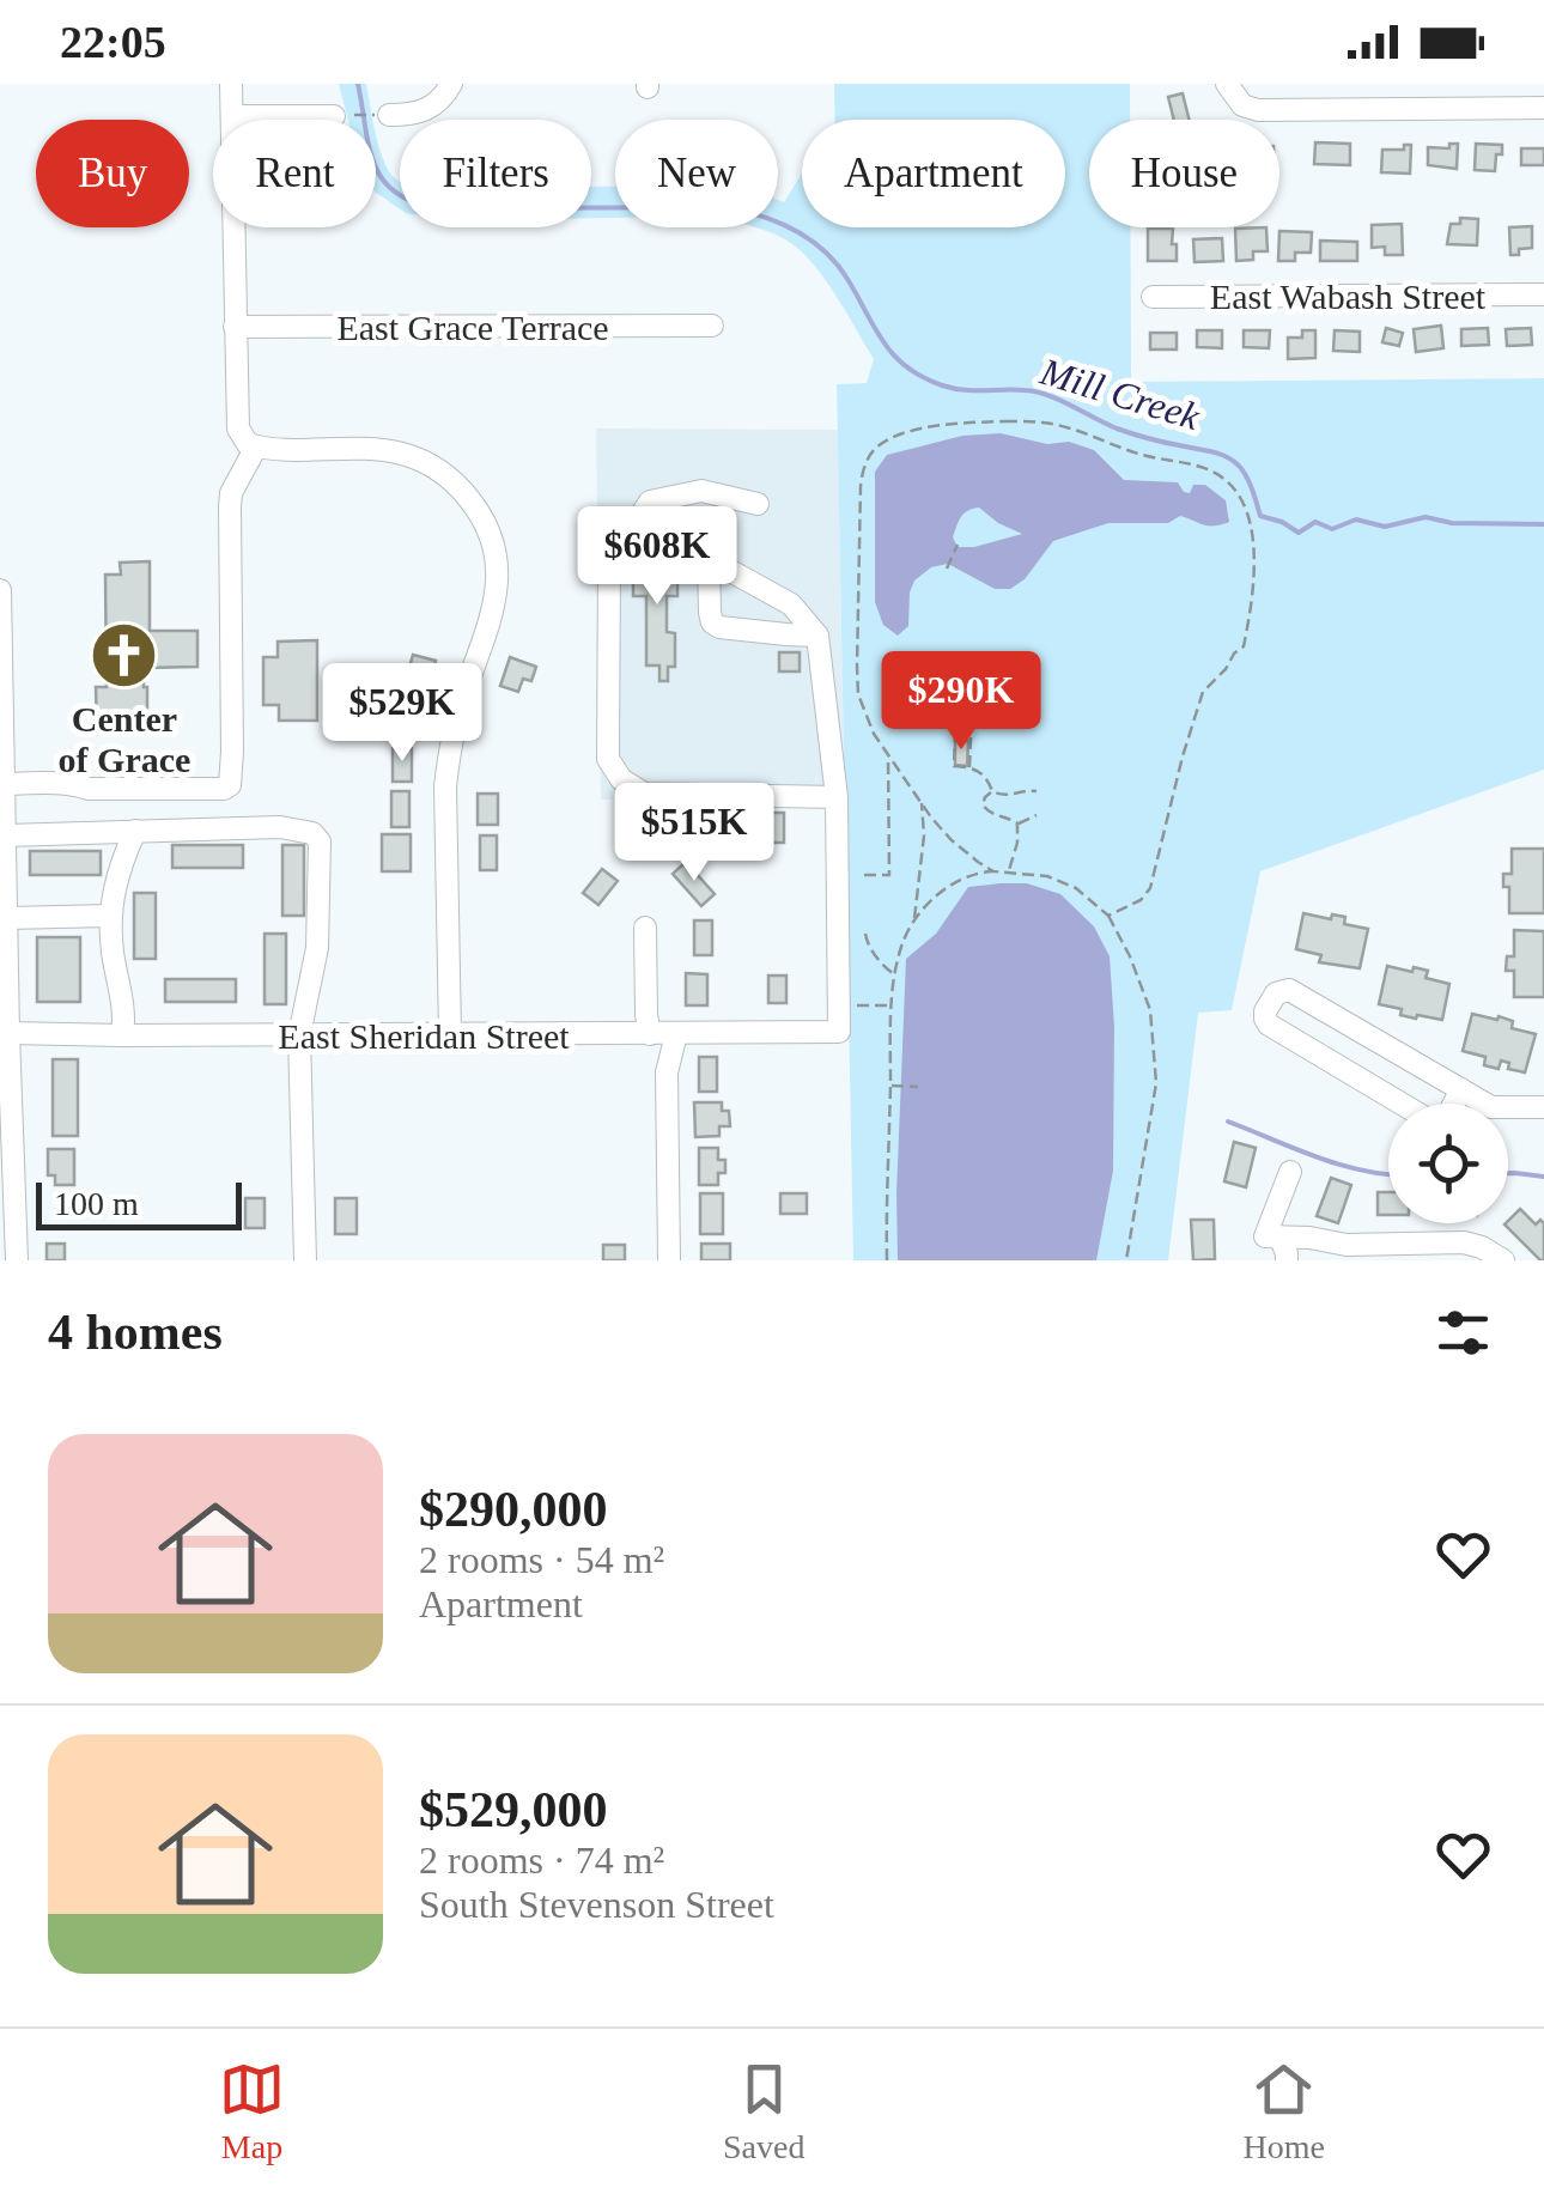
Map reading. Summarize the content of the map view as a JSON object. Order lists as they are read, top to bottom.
{
  "streets": {
    "street": ["East Wabash Street", "East Grace Terrace", "East Sheridan Street"]
  },
  "water": ["Mill Creek"],
  "places": {
    "church": ["Center of Grace"]
  },
  "scale_bar": "100 m",
  "page": {
    "status": "22:05",
    "chip": [
      "Buy",
      "Rent",
      "Filters",
      "New",
      "Apartment",
      "House"
    ],
    "price": [
      "$608K",
      "$290K",
      "$529K",
      "$515K"
    ],
    "scale": "100 m",
    "heading": "4 homes",
    "list": [
      {
        "name": "$290,000",
        "note": "2 rooms · 54 m² · Apartment"
      },
      {
        "name": "$529,000",
        "note": "2 rooms · 74 m² · South Stevenson Street"
      }
    ],
    "tabs": ["Map", "Saved", "Home"]
  }
}
